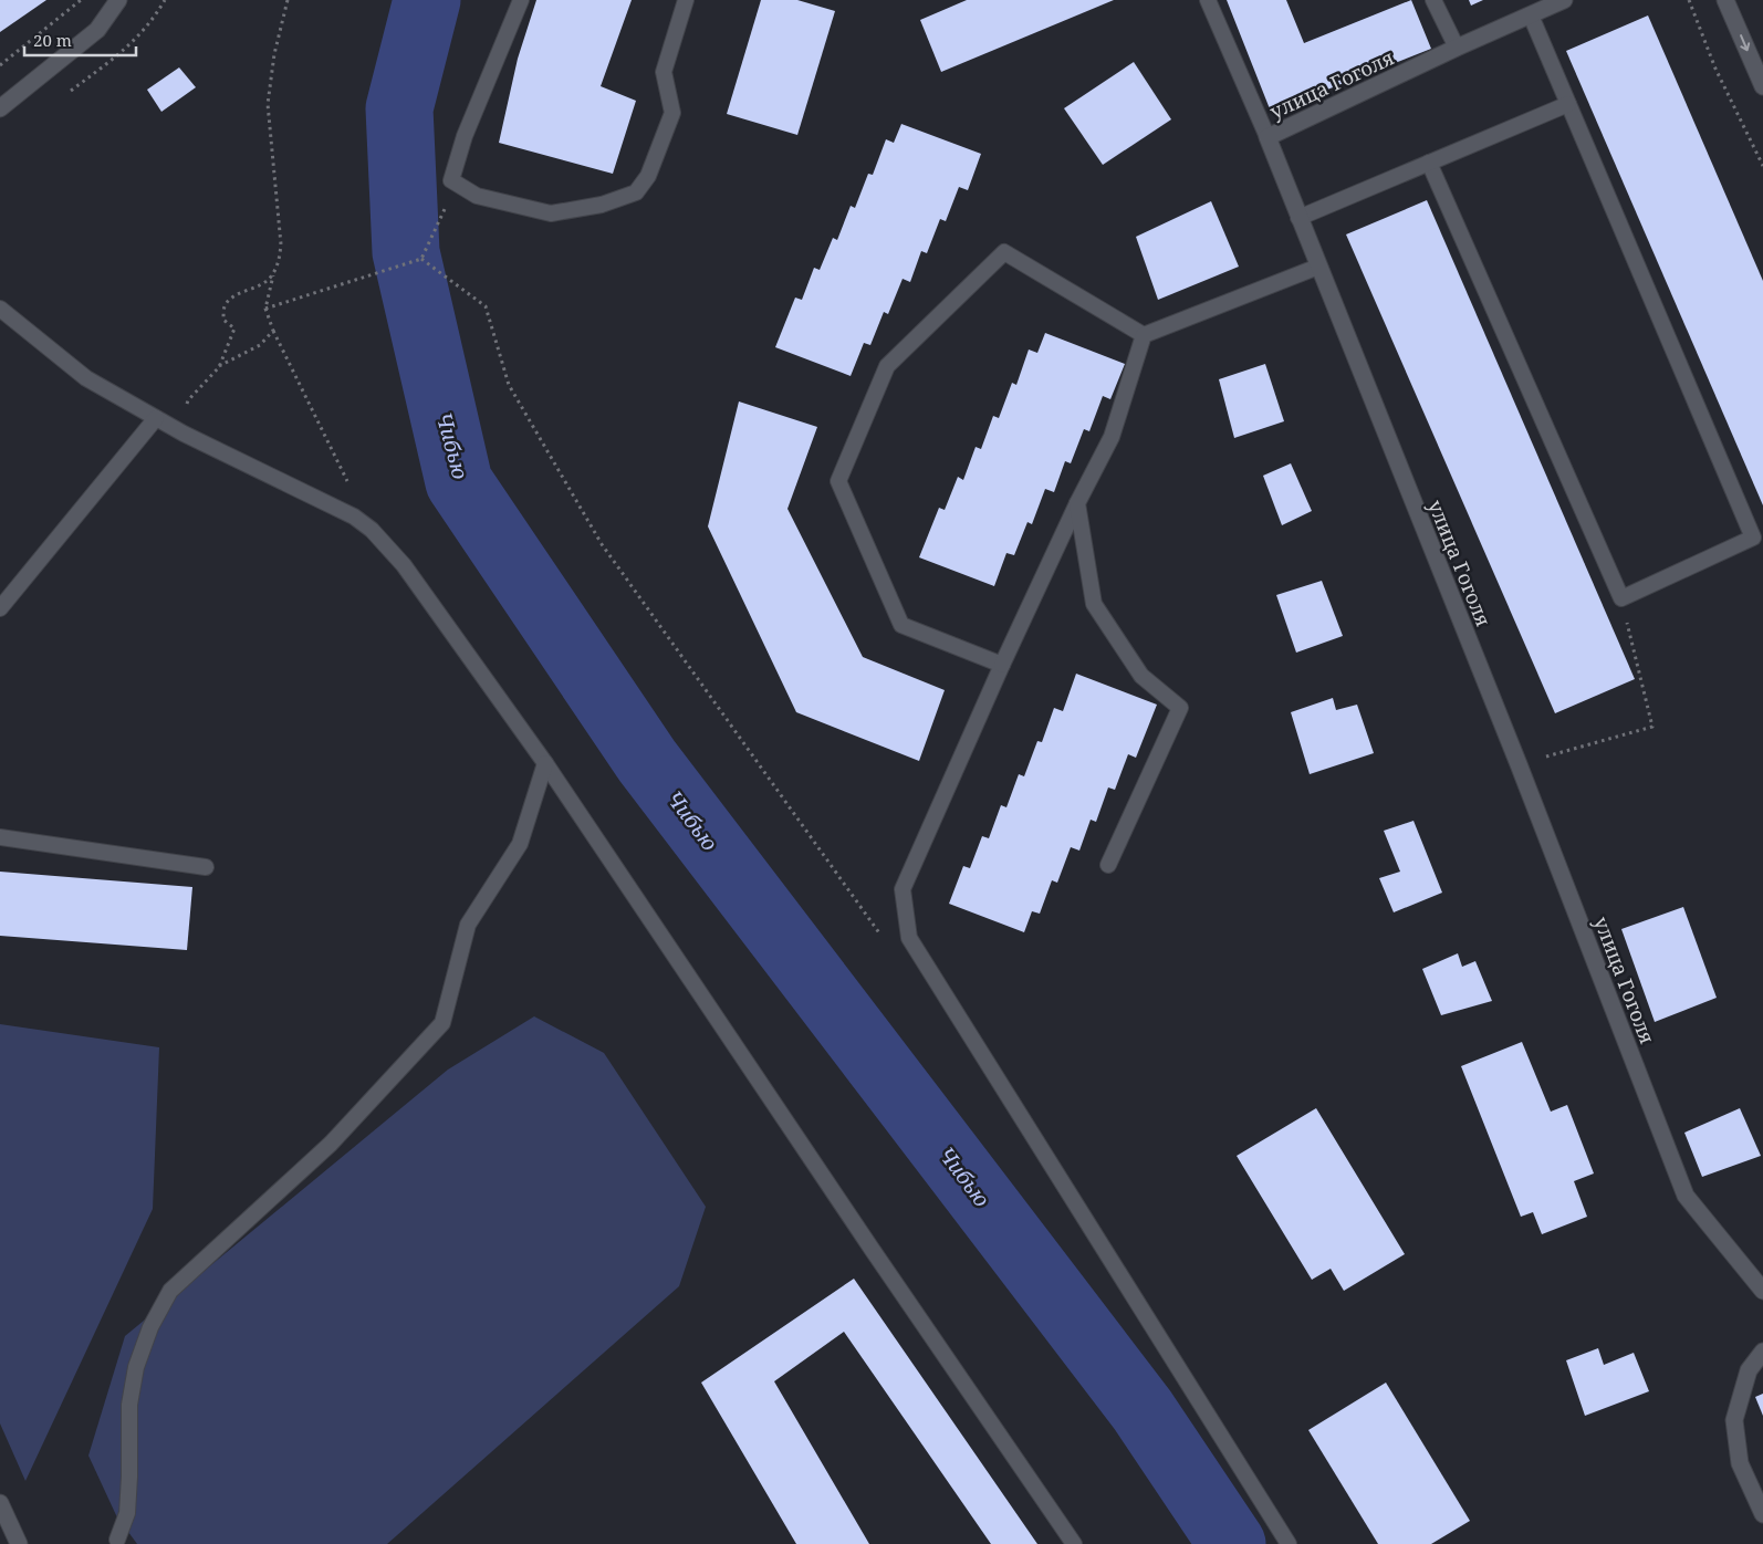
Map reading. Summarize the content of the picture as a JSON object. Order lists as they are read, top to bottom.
{
  "streets": {
    "street": ["улица Гоголя"]
  },
  "water": ["Чибью"],
  "scale_bar": "20 m"
}
